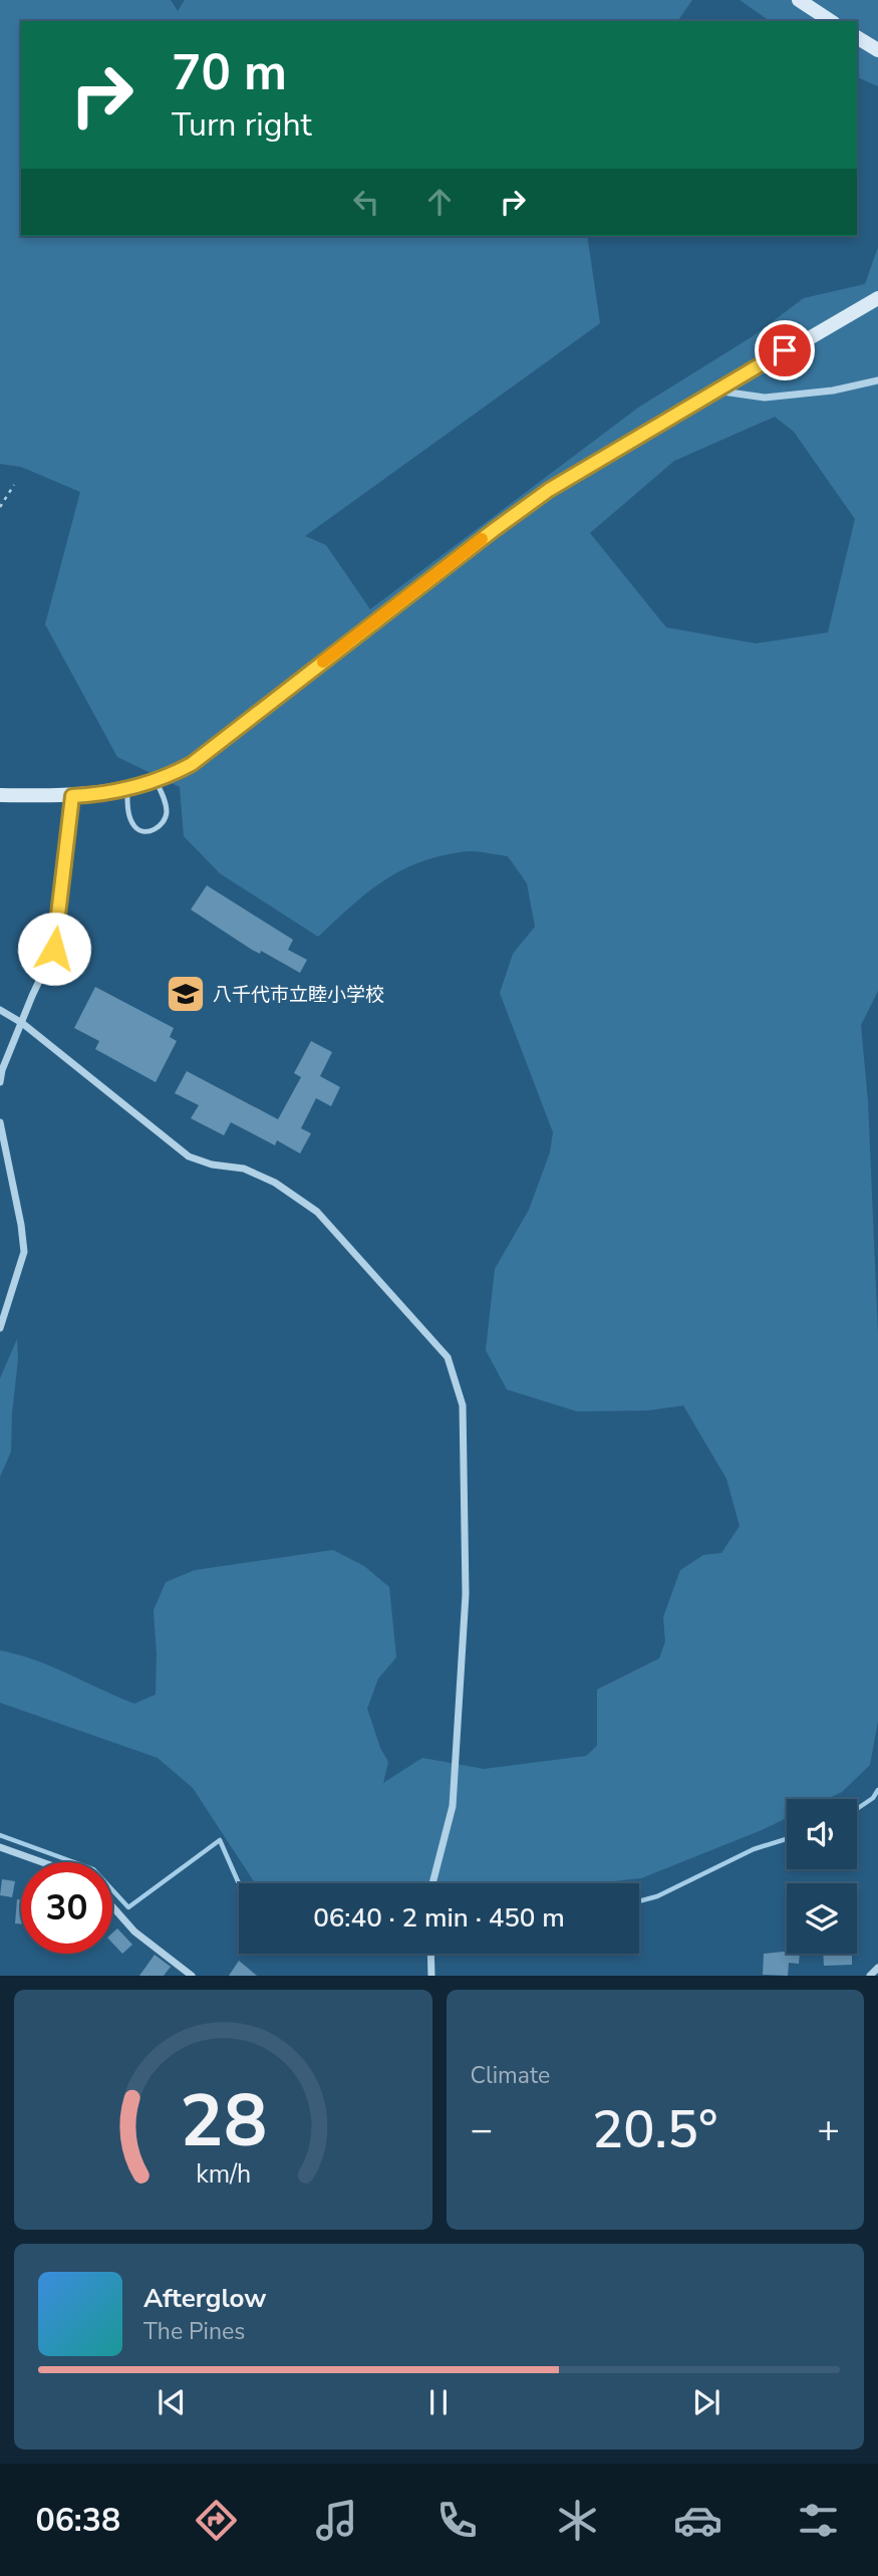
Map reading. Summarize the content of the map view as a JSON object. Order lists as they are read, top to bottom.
{
  "places": {
    "school or university": ["八千代市立睦小学校"]
  },
  "page": {
    "turn": ["70 m", "Turn right"],
    "limit": "30",
    "trip": "06:40 · 2 min · 450 m",
    "tile": "Climate",
    "heat": ["−", "20.5°", "+"],
    "song": ["Afterglow", "The Pines"],
    "tabs": "06:38",
    "gauge": ["28", "km/h"]
  }
}
